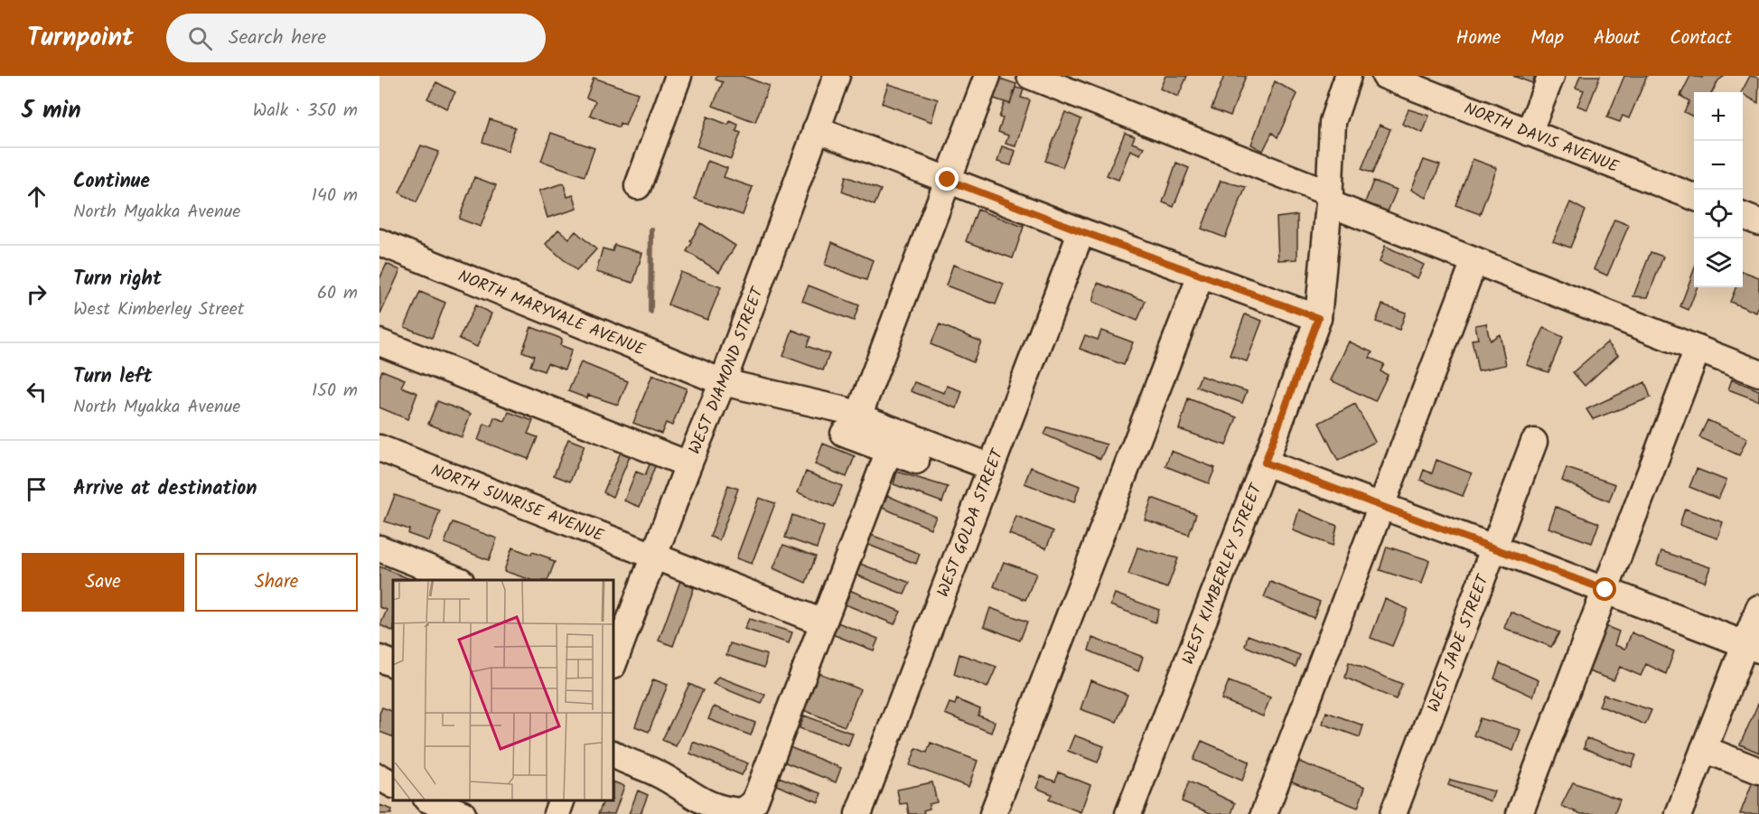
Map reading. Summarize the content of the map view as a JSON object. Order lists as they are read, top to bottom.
{
  "streets": {
    "street": [
      "NORTH DAVIS AVENUE",
      "NORTH MARYVALE AVENUE",
      "WEST DIAMOND STREET",
      "NORTH SUNRISE AVENUE",
      "WEST GOLDA STREET",
      "WEST KIMBERLEY STREET",
      "WEST JADE STREET"
    ]
  },
  "crossings": [
    ["NORTH MARYVALE AVENUE", "WEST DIAMOND STREET"],
    ["WEST DIAMOND STREET", "NORTH SUNRISE AVENUE"]
  ],
  "page": {
    "header": "Turnpoint",
    "search": "Search here",
    "nav": [
      "Home",
      "Map",
      "About",
      "Contact"
    ],
    "heading": ["5 min", "Walk · 350 m"],
    "map_buttons": ["+", "−"],
    "list": [
      ["Continue", "North Myakka Avenue", "140 m"],
      ["Turn right", "West Kimberley Street", "60 m"],
      ["Turn left", "North Myakka Avenue", "150 m"],
      "Arrive at destination"
    ],
    "buttons": ["Save", "Share"]
  }
}
